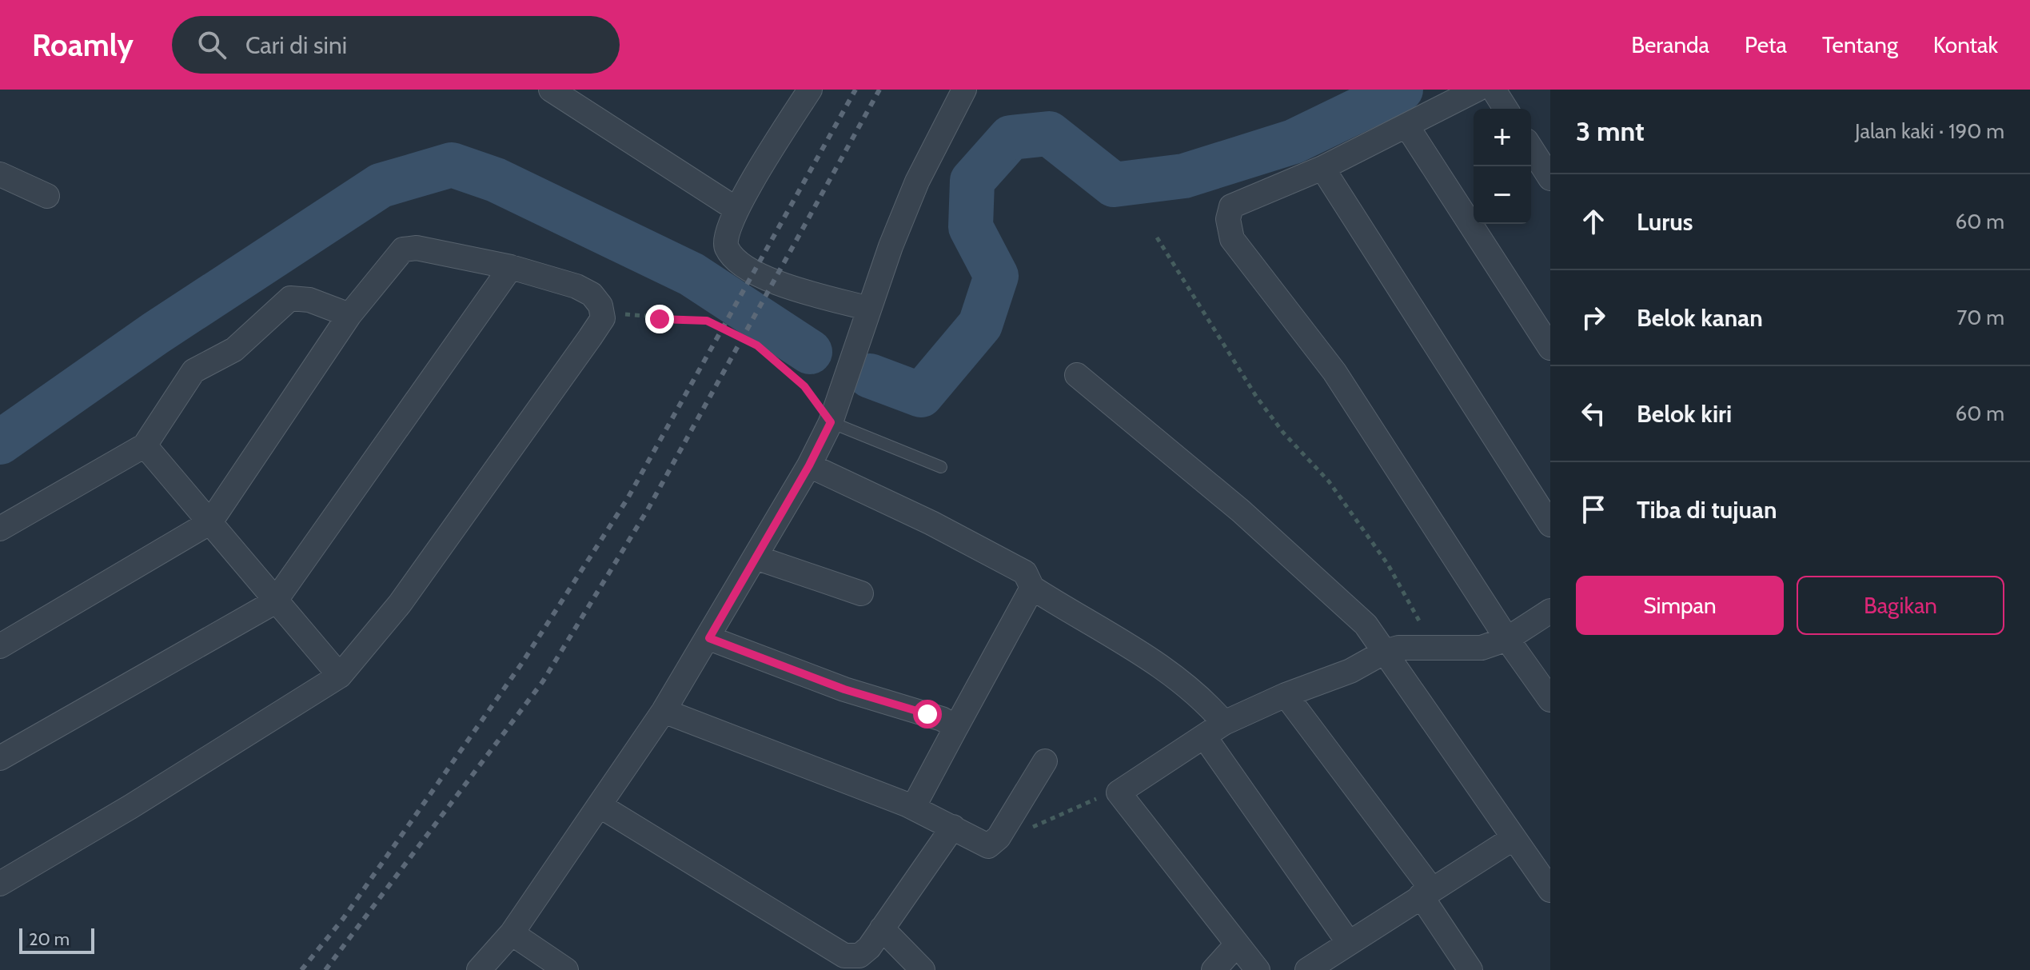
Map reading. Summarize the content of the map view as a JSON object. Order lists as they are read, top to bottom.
{
  "scale_bar": "20 m",
  "page": {
    "header": "Roamly",
    "search": "Cari di sini",
    "nav": [
      "Beranda",
      "Peta",
      "Tentang",
      "Kontak"
    ],
    "heading": ["3 mnt", "Jalan kaki · 190 m"],
    "map_buttons": ["+", "−"],
    "list": [
      ["Lurus", "60 m"],
      ["Belok kanan", "70 m"],
      ["Belok kiri", "60 m"],
      "Tiba di tujuan"
    ],
    "buttons": ["Simpan", "Bagikan"],
    "scale": "20 m"
  }
}
